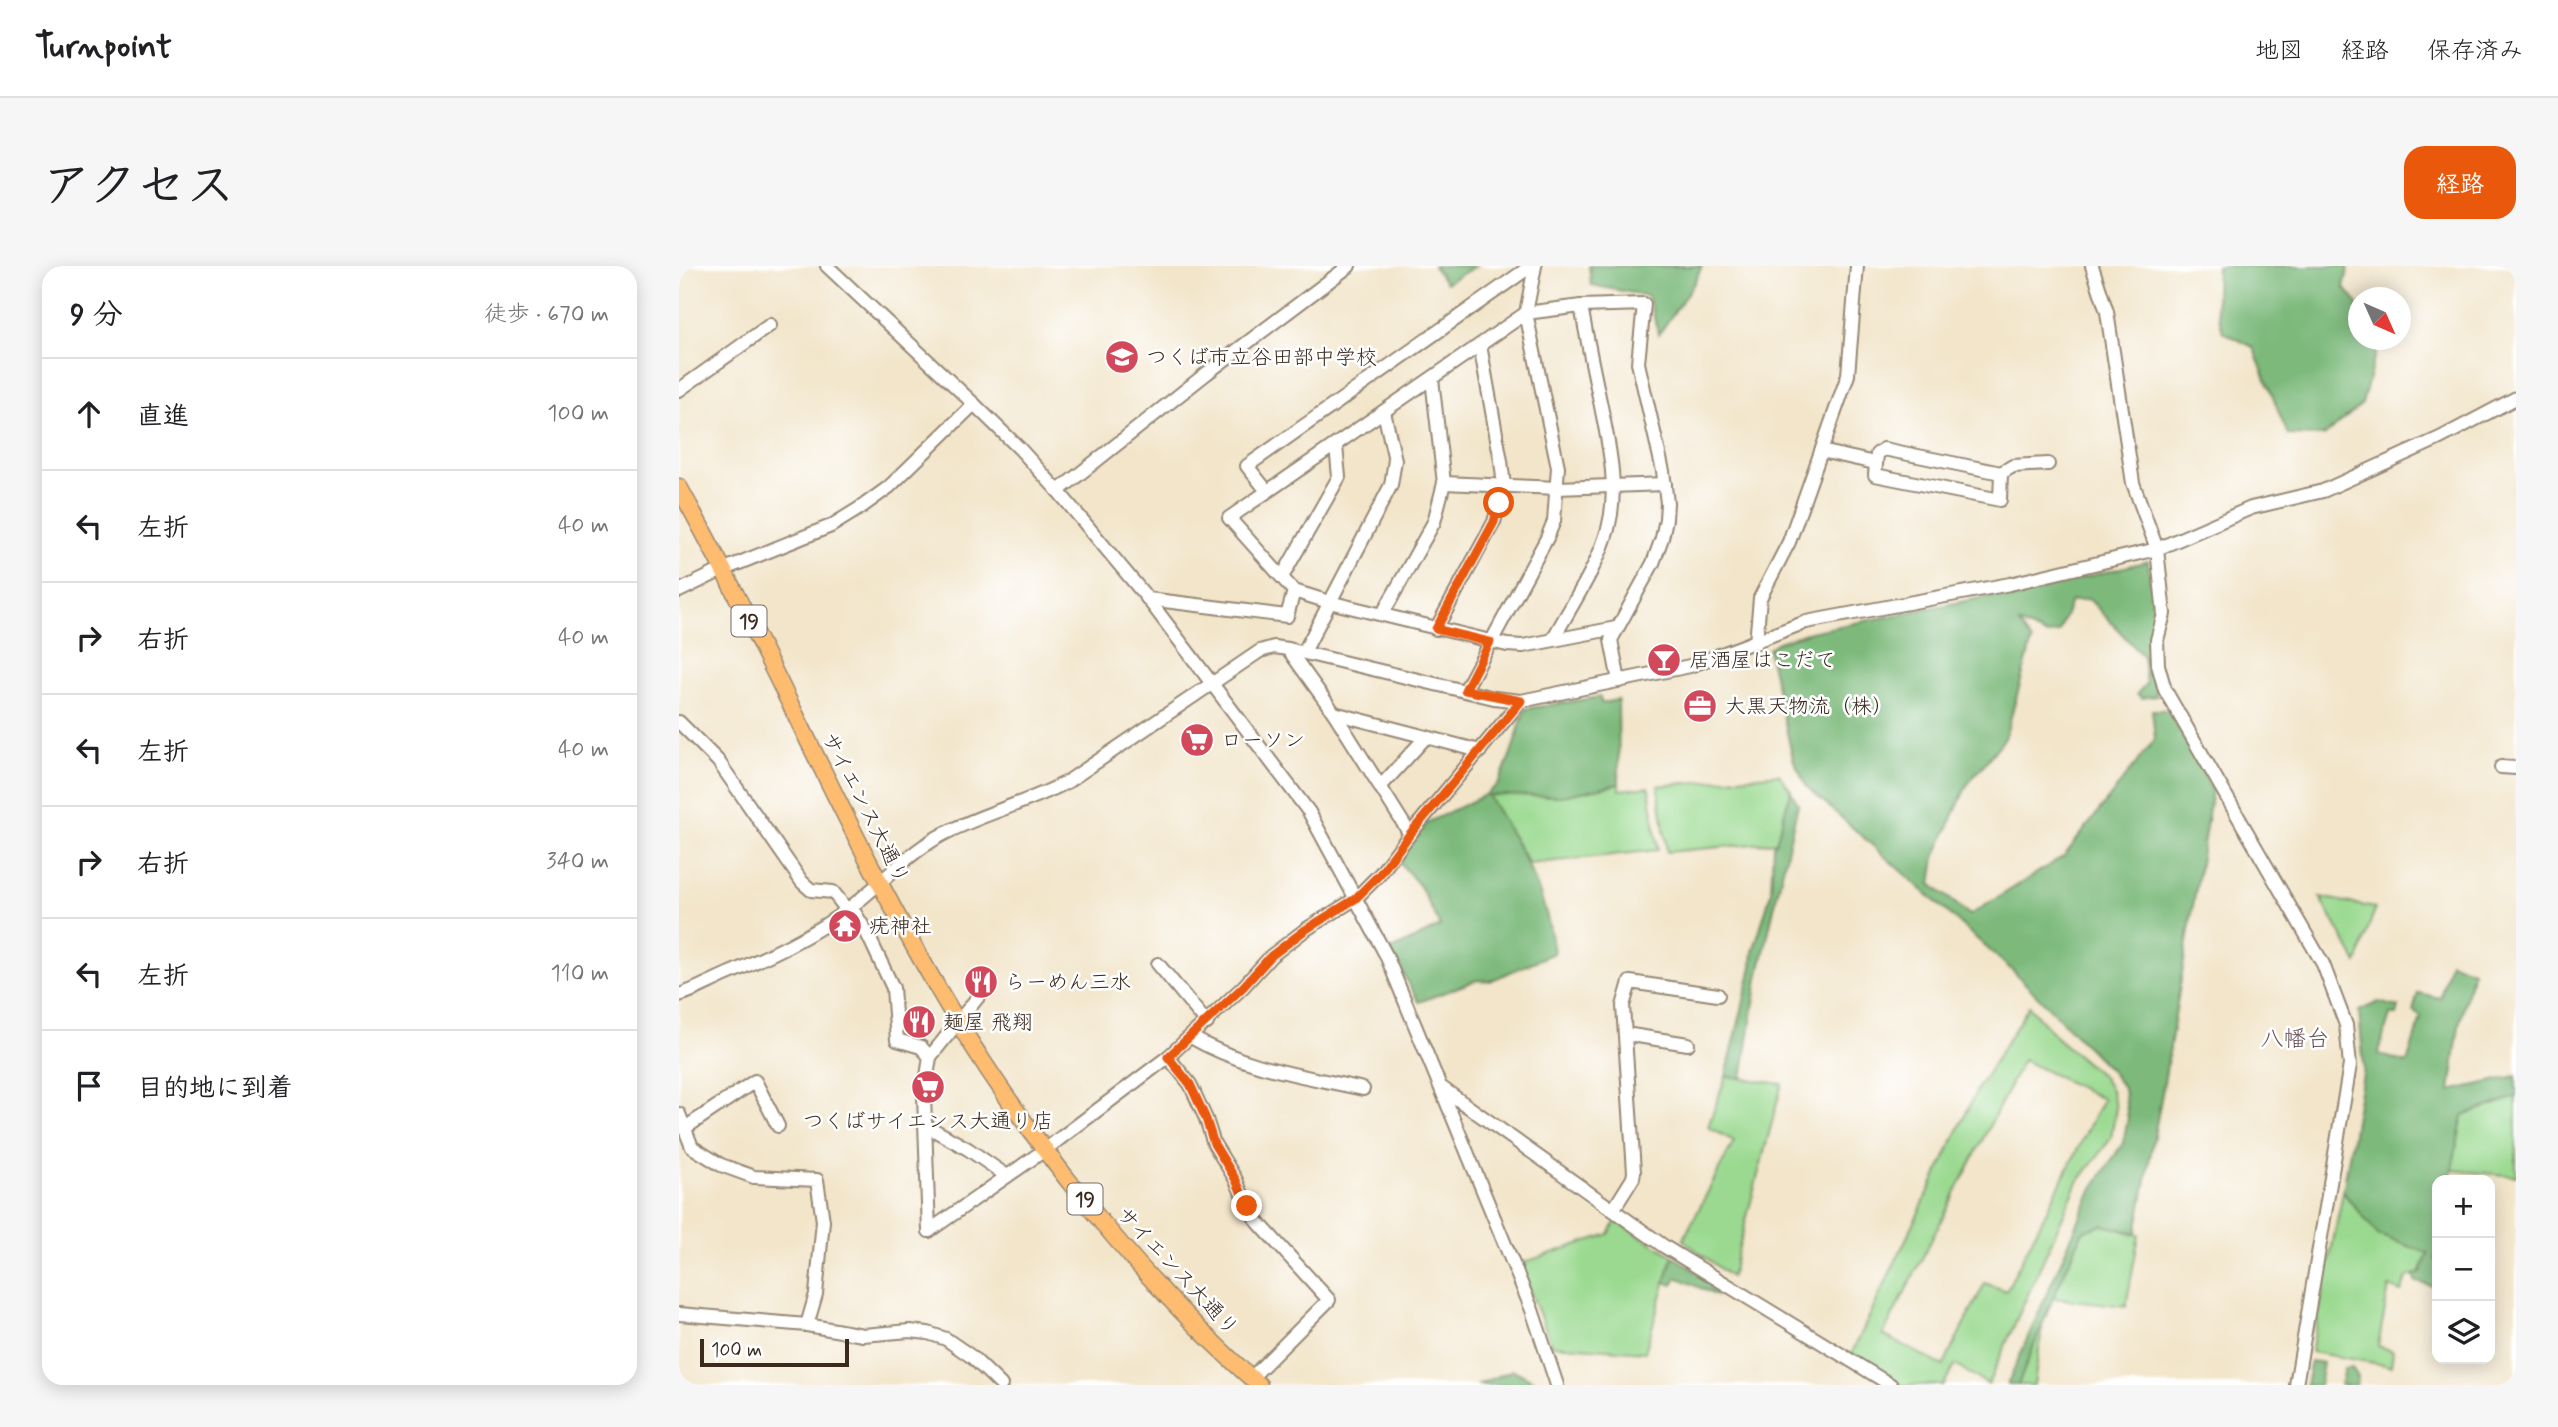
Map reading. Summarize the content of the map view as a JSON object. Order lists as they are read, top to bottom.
{
  "streets": {
    "main road": ["19", "サイエンス大通り"]
  },
  "districts": ["八幡台"],
  "places": {
    "school or university": ["つくば市立谷田部中学校"],
    "bar": ["居酒屋はこだて"],
    "office": ["大黒天物流（株）"],
    "supermarket": ["ローソン", "つくばサイエンス大通り店"],
    "temple": ["疣神社"],
    "restaurant": ["らーめん三水", "麺屋 飛翔"]
  },
  "scale_bar": "100 m",
  "north": "bottom right",
  "page": {
    "header": "Turnpoint",
    "nav": ["地図", "経路", "保存済み"],
    "title": "アクセス",
    "buttons": "経路",
    "heading": ["9 分", "徒歩 · 670 m"],
    "list": [
      ["直進", "100 m"],
      ["左折", "40 m"],
      ["右折", "40 m"],
      ["左折", "40 m"],
      ["右折", "340 m"],
      ["左折", "110 m"],
      "目的地に到着"
    ],
    "map_buttons": ["+", "−"],
    "scale": "100 m"
  }
}
